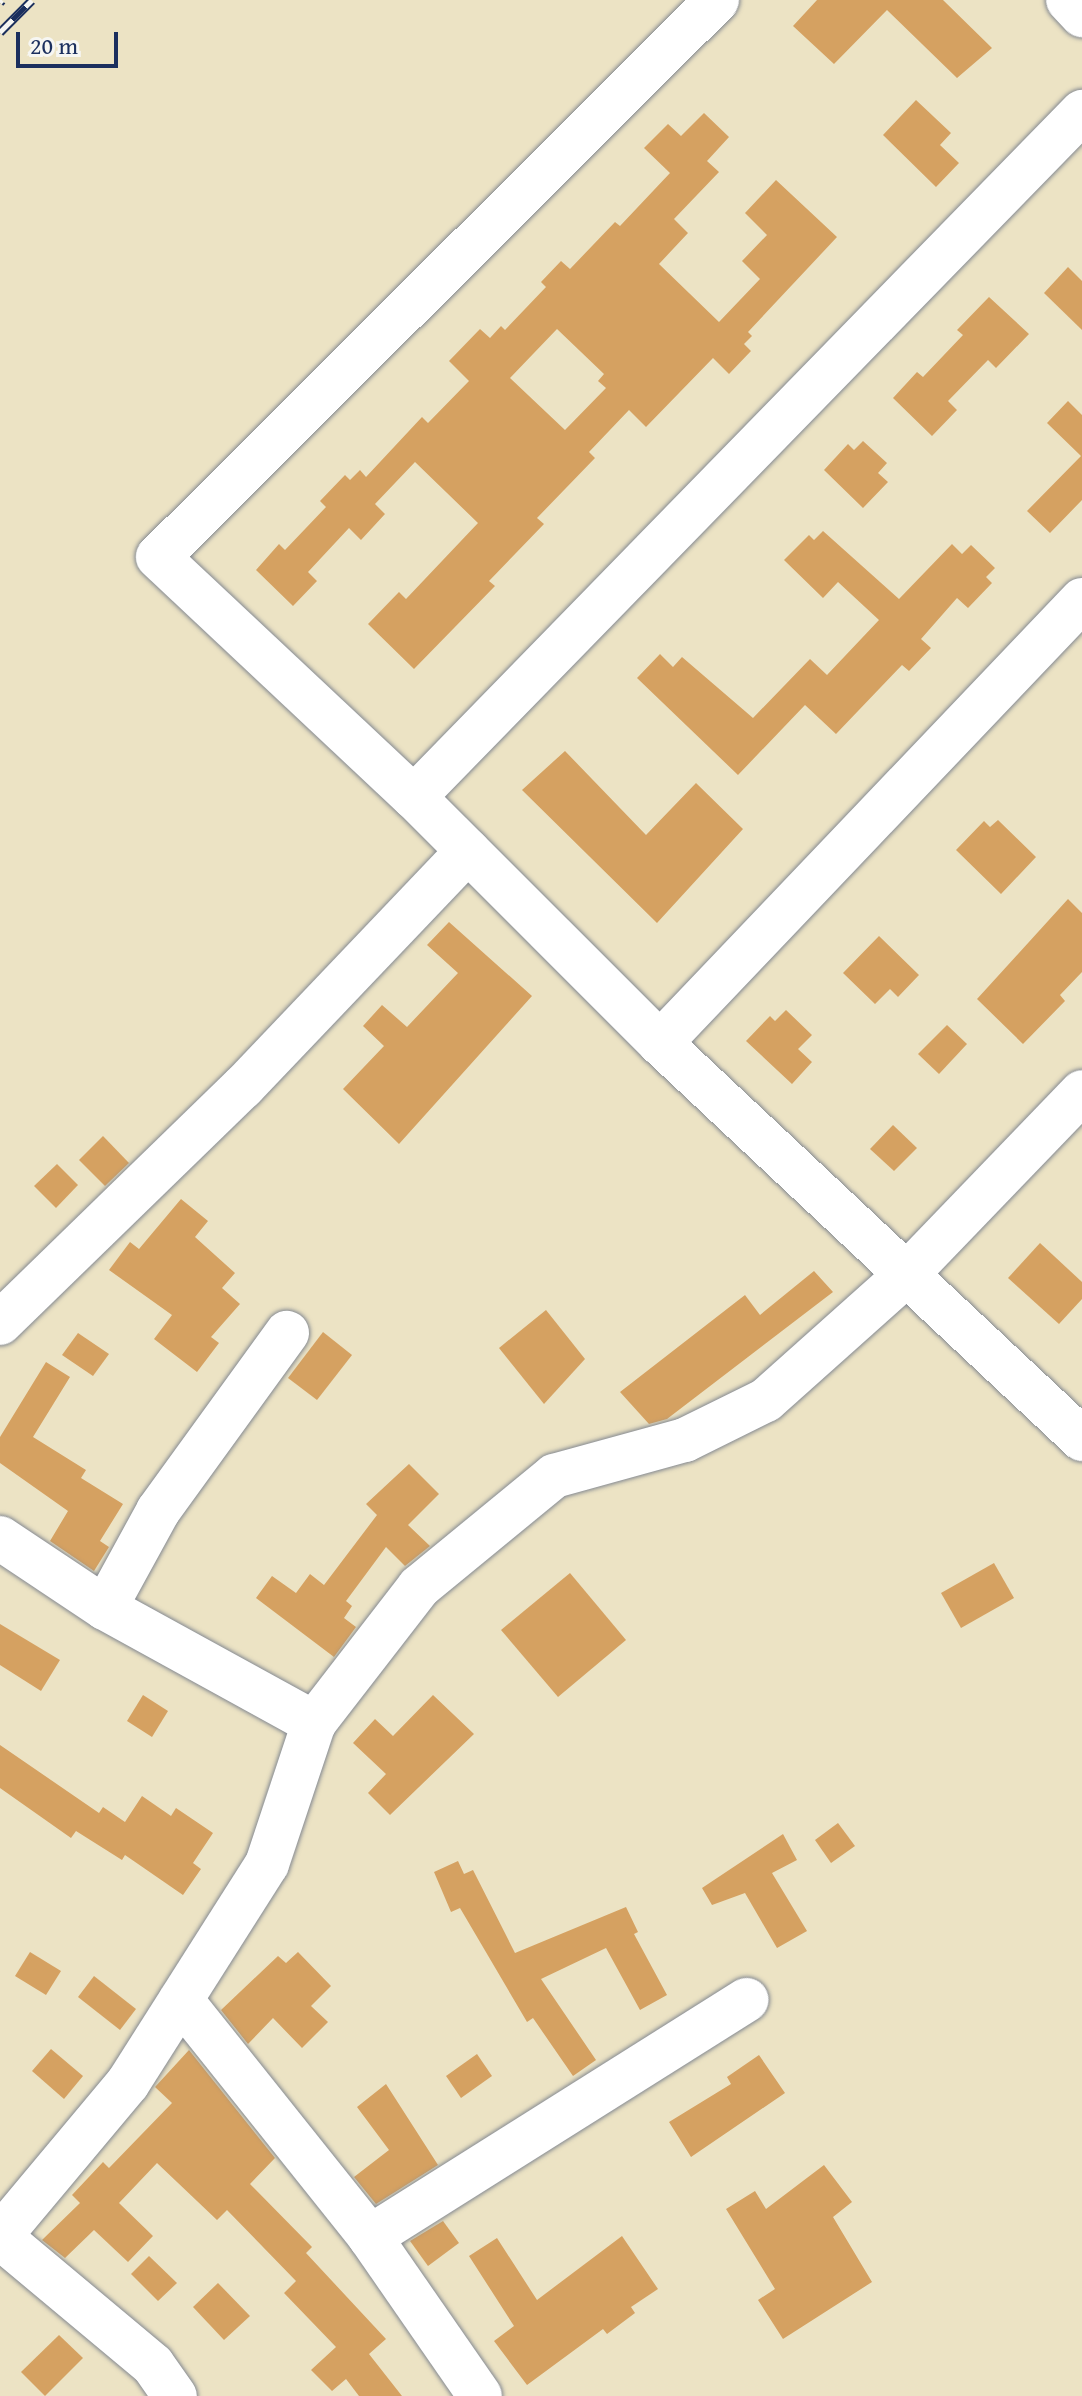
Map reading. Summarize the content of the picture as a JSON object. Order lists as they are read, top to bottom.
{
  "scale_bar": "20 m"
}
